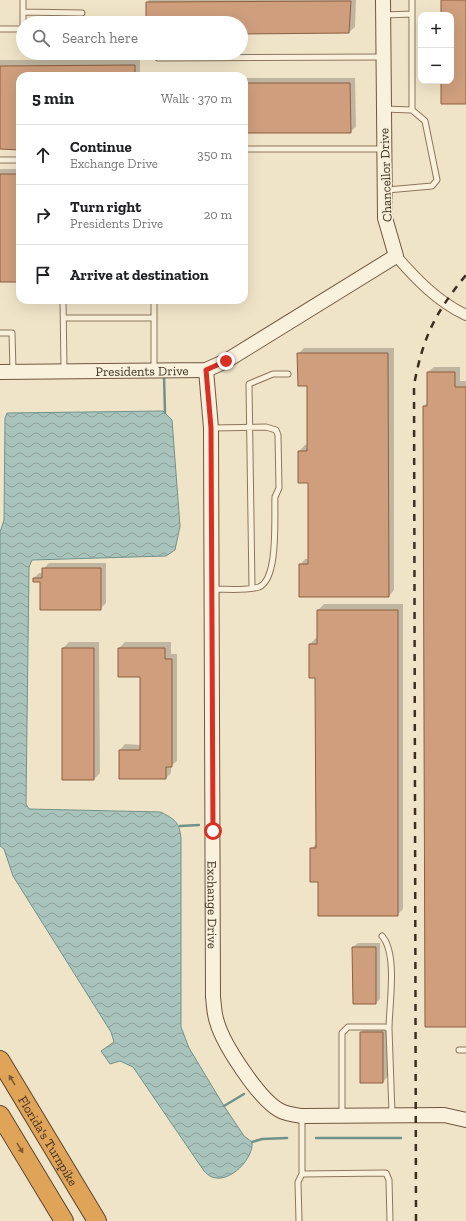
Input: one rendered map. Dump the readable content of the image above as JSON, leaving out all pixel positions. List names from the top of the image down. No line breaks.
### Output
{"streets":{"highway":["Florida's Turnpike"],"street":["Chancellor Drive","Presidents Drive","Exchange Drive"]},"crossings":[["Chancellor Drive","Presidents Drive"],["Presidents Drive","Exchange Drive"]],"page":{"map_buttons":["+","−"],"search":"Search here","heading":["5 min","Walk · 370 m"],"list":[["Continue","Exchange Drive","350 m"],["Turn right","Presidents Drive","20 m"],"Arrive at destination"]}}
